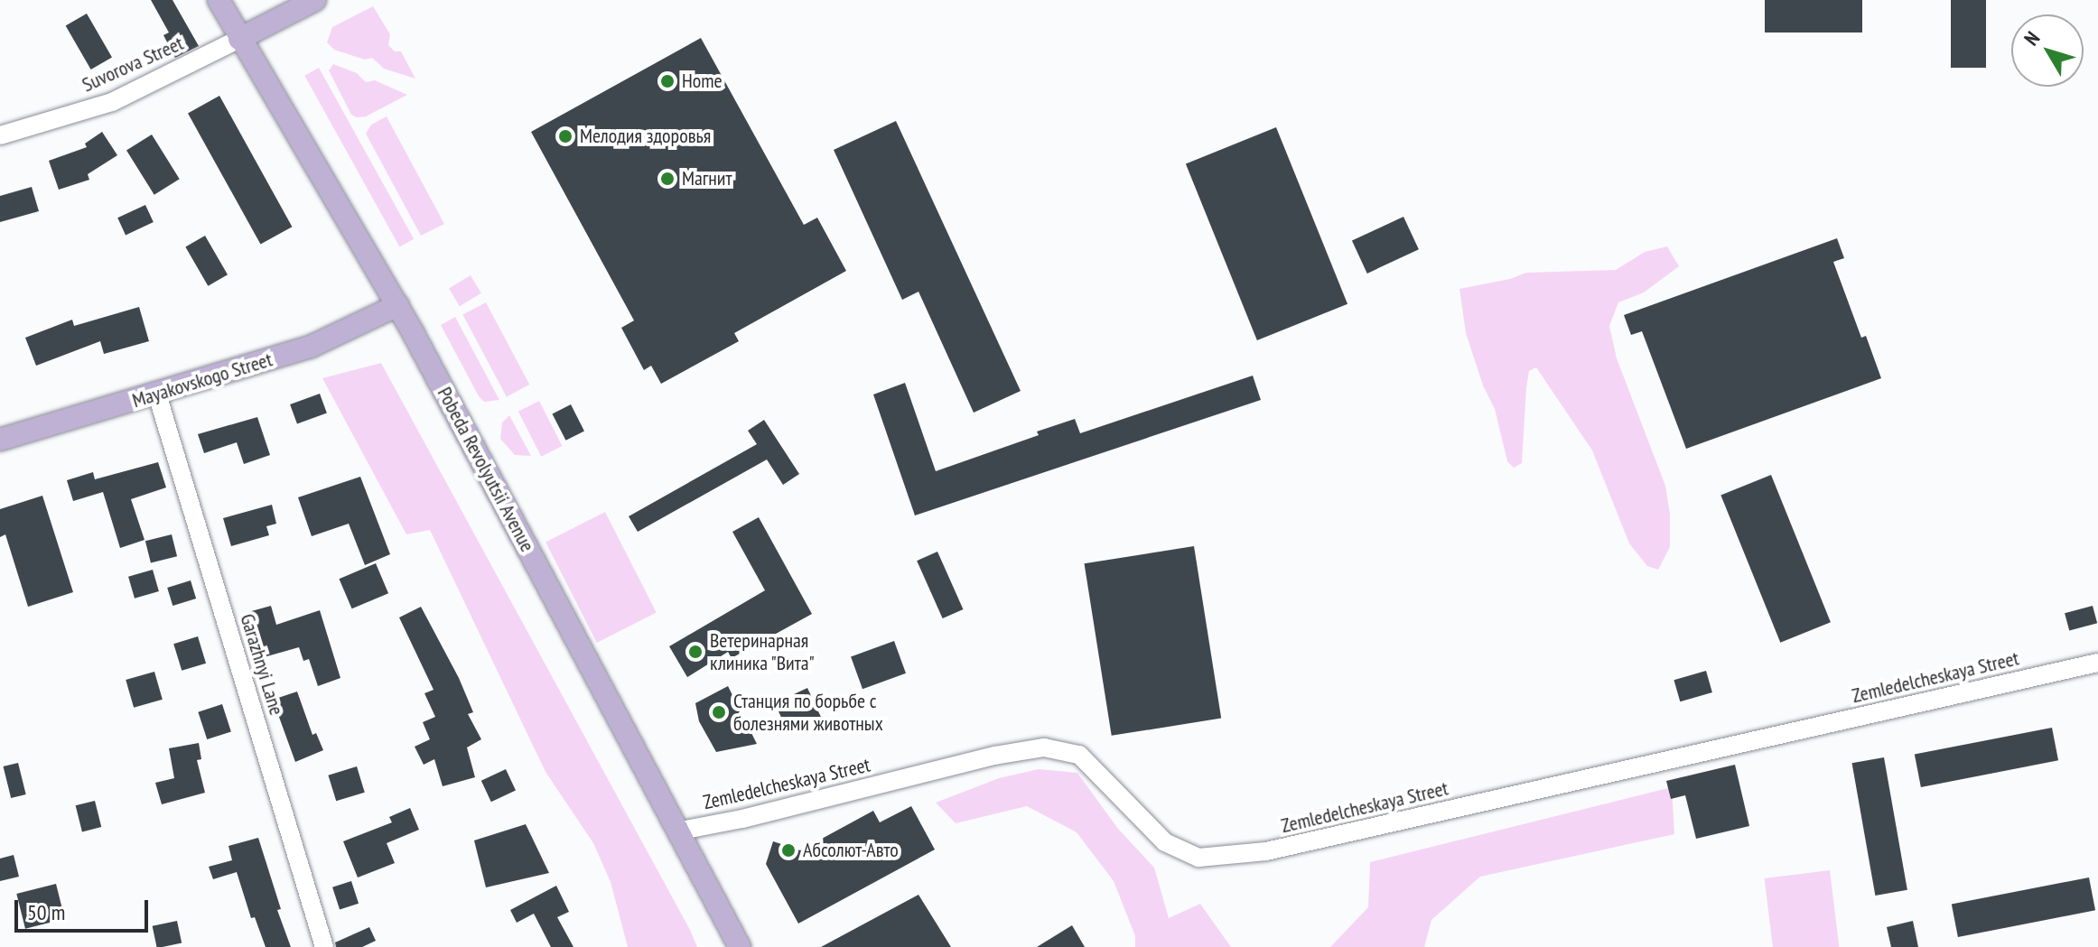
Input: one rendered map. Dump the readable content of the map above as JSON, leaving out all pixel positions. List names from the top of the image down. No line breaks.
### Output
{"streets":{"main road":["Mayakovskogo Street","Pobeda Revolyutsii Avenue"],"street":["Suvorova Street","Garazhnyi Lane","Zemledelcheskaya Street"]},"crossings":[["Suvorova Street","Pobeda Revolyutsii Avenue"],["Mayakovskogo Street","Pobeda Revolyutsii Avenue"],["Mayakovskogo Street","Garazhnyi Lane"],["Pobeda Revolyutsii Avenue","Zemledelcheskaya Street"]],"places":["Home","Мелодия здоровья","Магнит","Ветеринарная клиника \"Вита\"","Станция по борьбе с болезнями животных","Абсолют-Авто"],"scale_bar":"50 m","north":"top left"}
